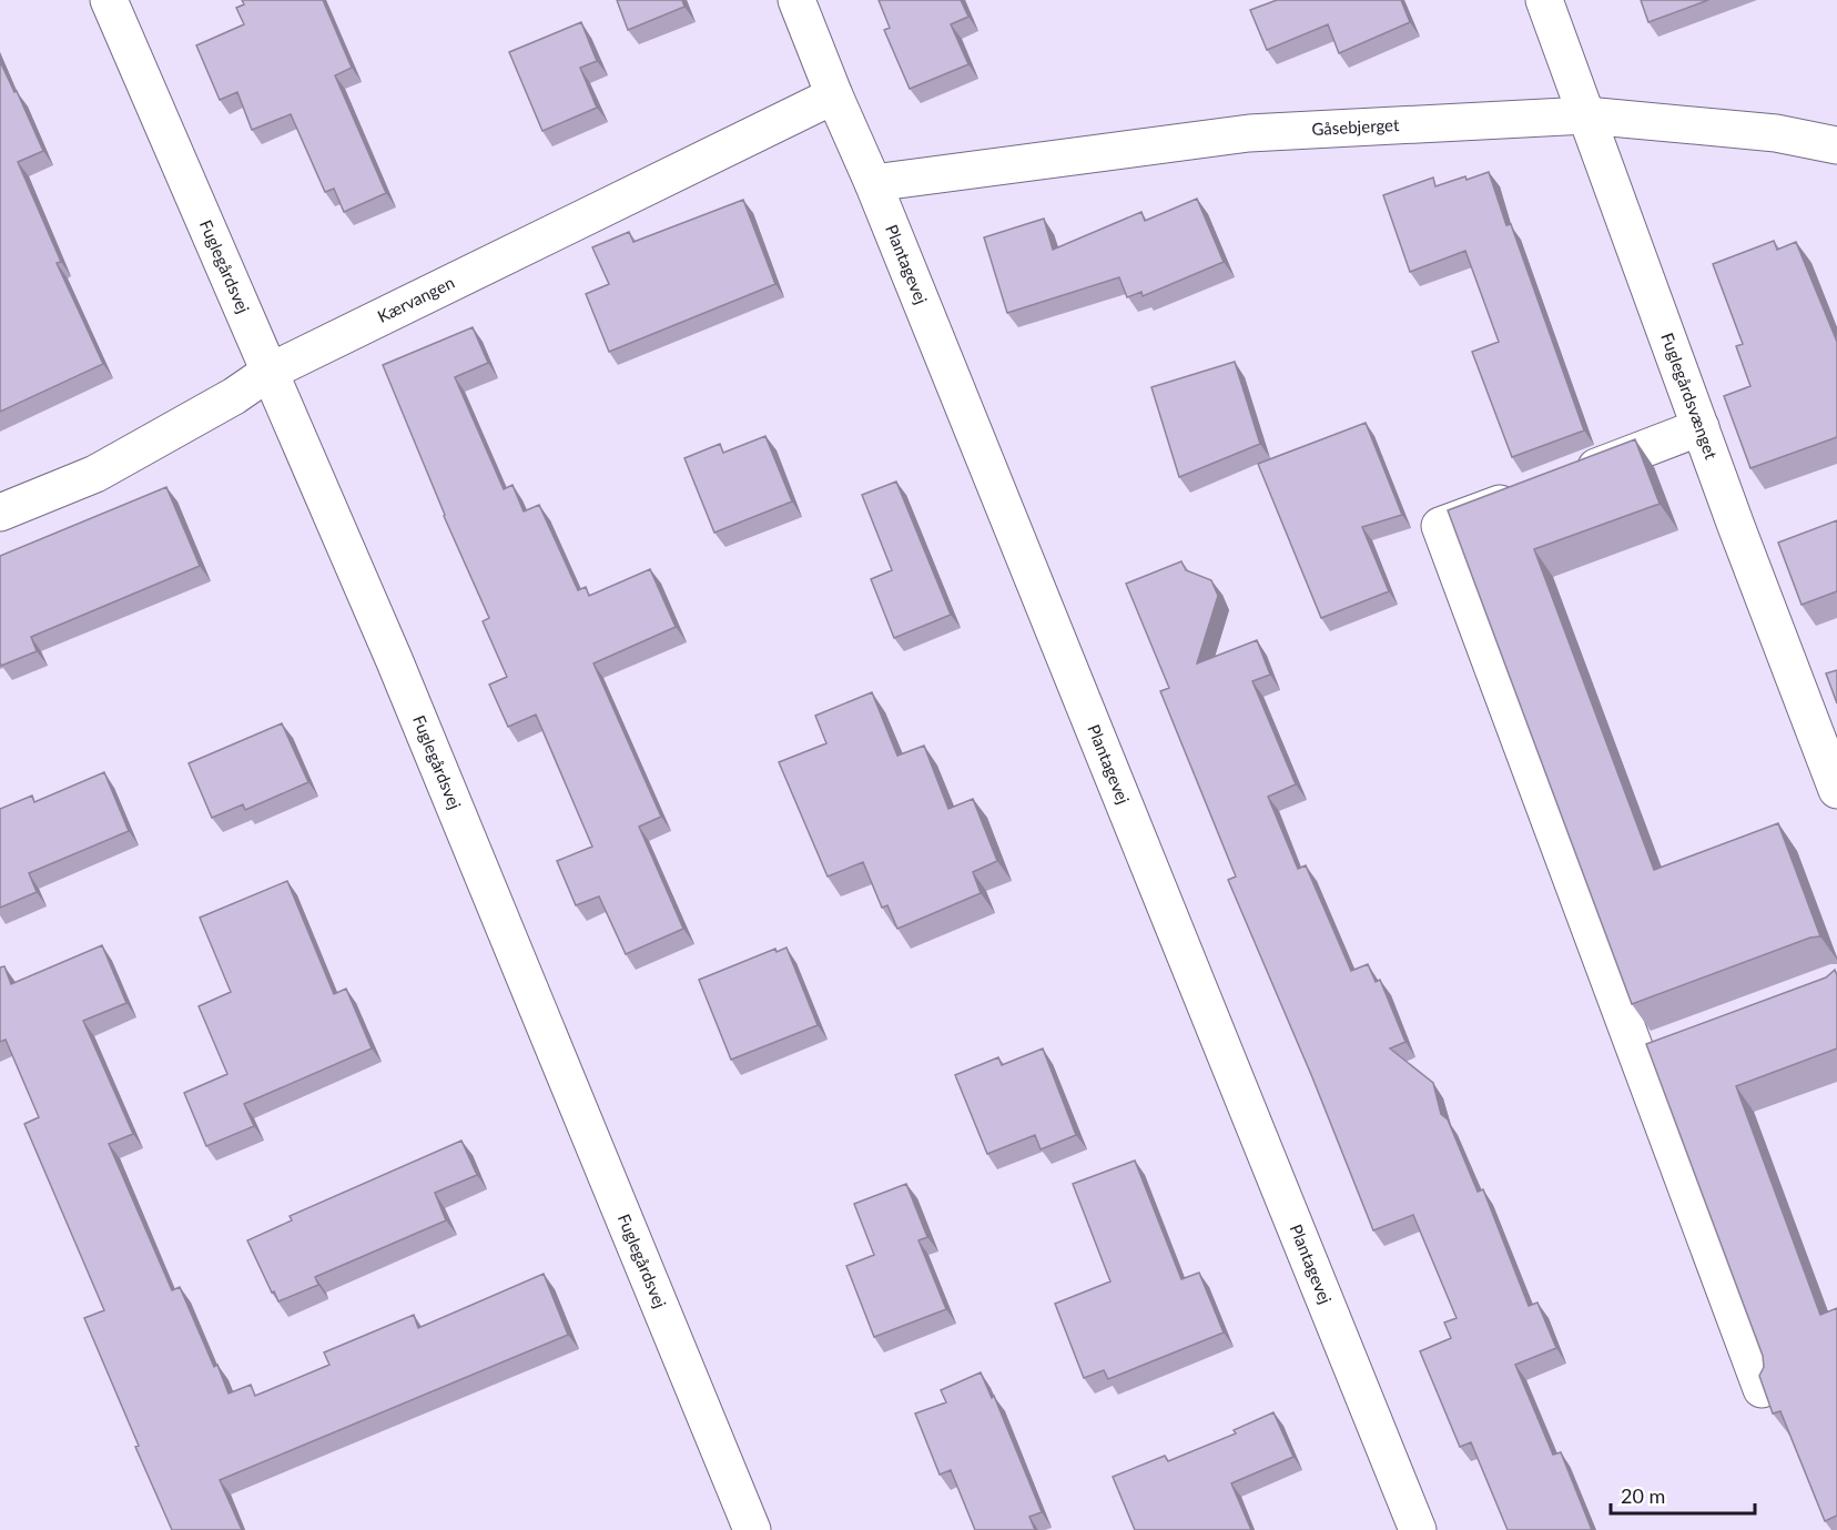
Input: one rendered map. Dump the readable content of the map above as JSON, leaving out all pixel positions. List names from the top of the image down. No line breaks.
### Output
{"streets":{"street":["Gåsebjerget","Plantagevej","Fuglegårdsvej","Kærvangen","Fuglegårdsvænget"]},"crossings":[["Gåsebjerget","Plantagevej"],["Gåsebjerget","Fuglegårdsvænget"],["Plantagevej","Kærvangen"],["Fuglegårdsvej","Kærvangen"]],"scale_bar":"20 m"}
